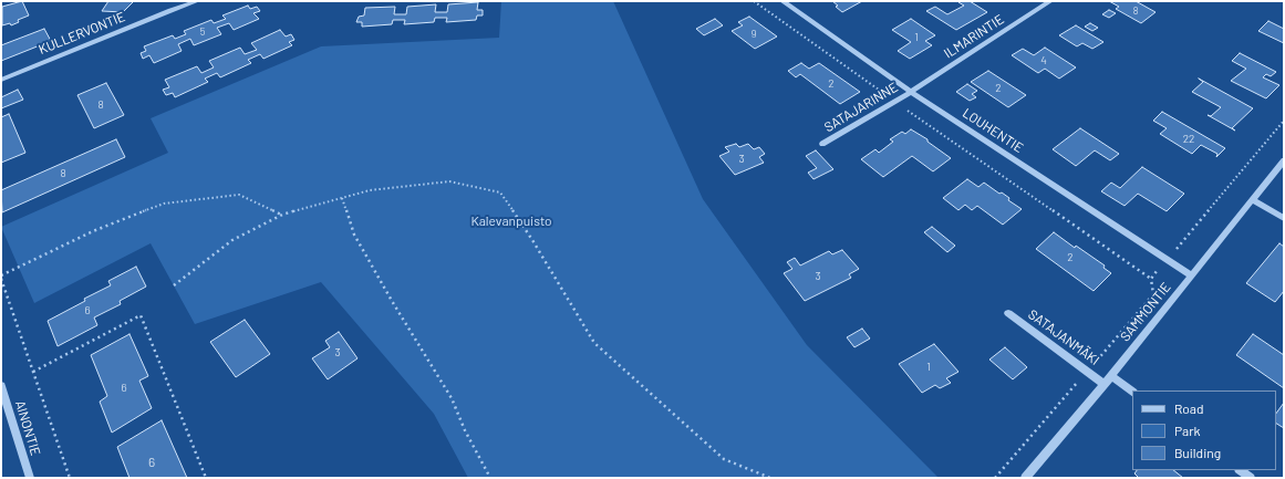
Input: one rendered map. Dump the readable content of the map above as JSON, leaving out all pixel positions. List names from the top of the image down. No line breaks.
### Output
{"streets":{"street":["KULLERVONTIE","ILMARINTIE","SATAJARINNE","LOUHENTIE","SAMMONTIE","SATAJANMÄKI","AINONTIE"]},"crossings":[["ILMARINTIE","SATAJARINNE"],["ILMARINTIE","LOUHENTIE"],["SATAJARINNE","LOUHENTIE"],["LOUHENTIE","SAMMONTIE"],["SAMMONTIE","SATAJANMÄKI"]],"parks":["Kalevanpuisto"],"house_numbers":["8","5","9","1","4","2","2","8","22","3","8","2","3","6","3","1","6","6"],"legend":["Road","Park","Building"]}
